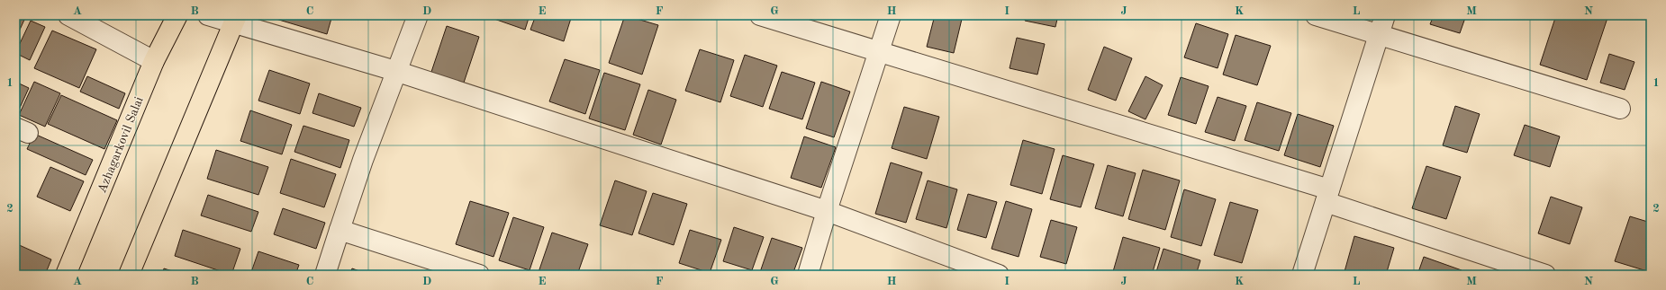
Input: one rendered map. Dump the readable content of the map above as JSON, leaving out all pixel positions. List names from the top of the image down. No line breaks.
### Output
{"streets":{"main road":["Azhagarkovil Salai"]},"grid":{"columns":["A","B","C","D","E","F","G","H","I","J","K","L","M","N"],"rows":["1","2"]}}
